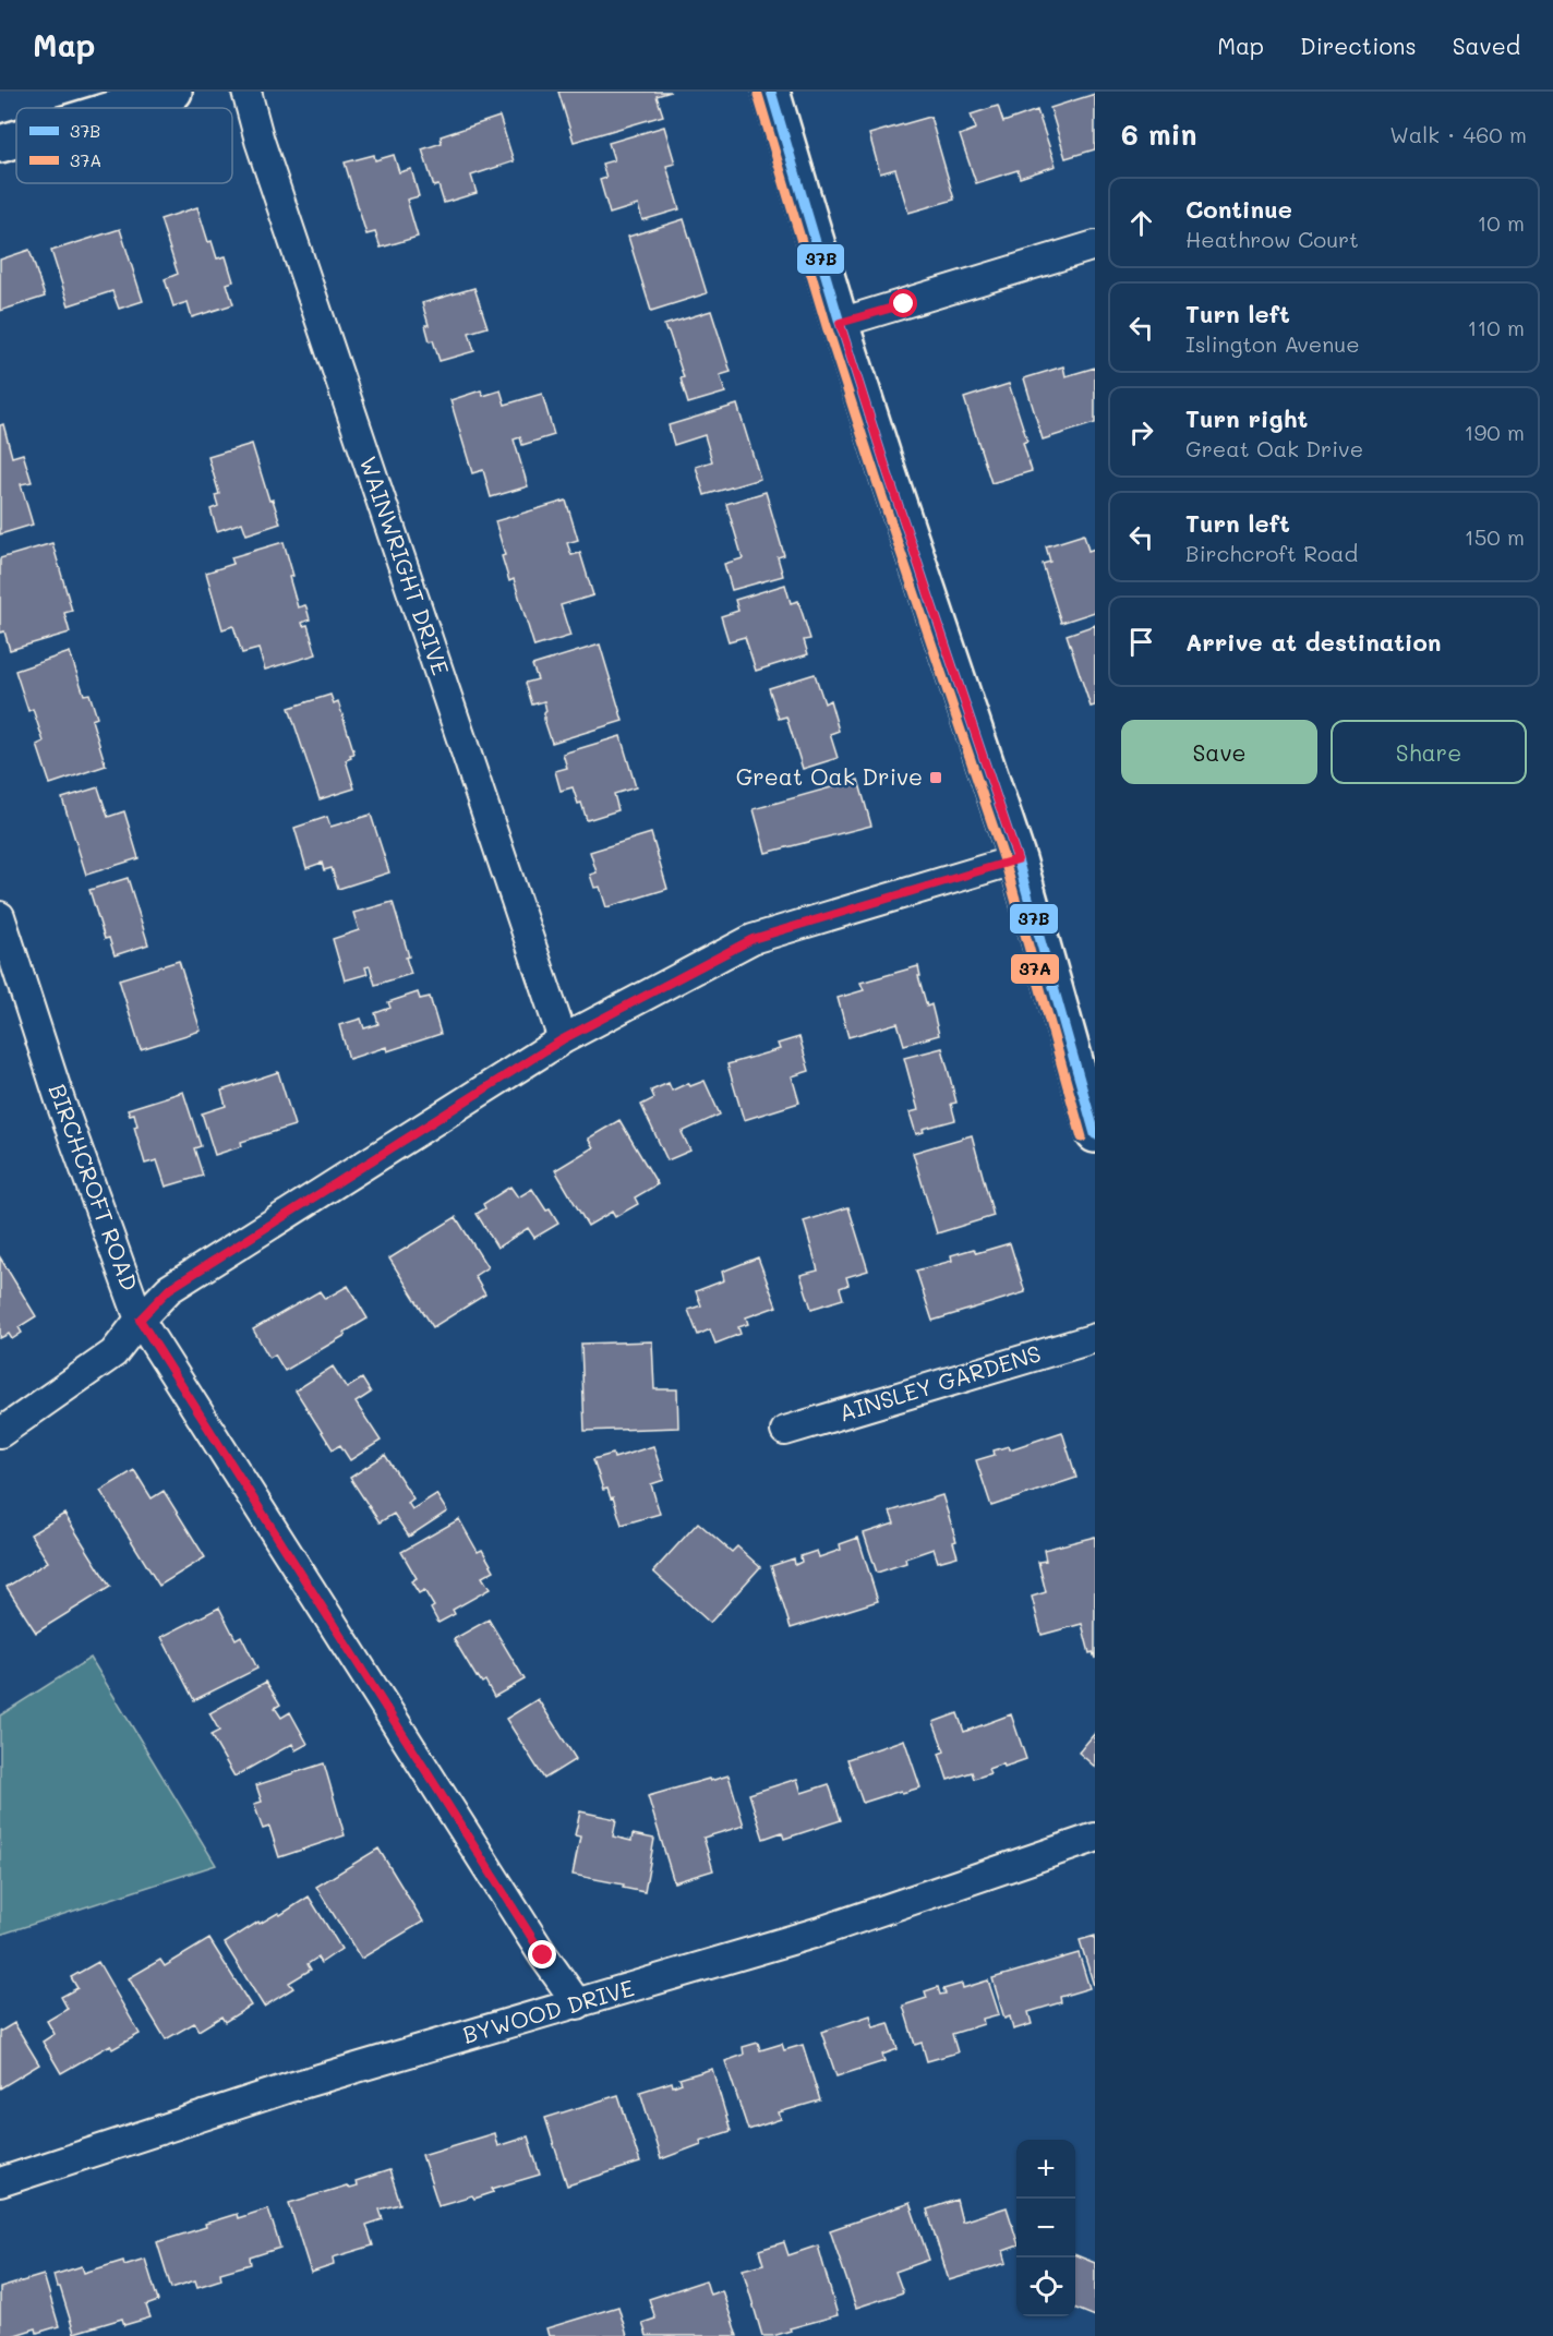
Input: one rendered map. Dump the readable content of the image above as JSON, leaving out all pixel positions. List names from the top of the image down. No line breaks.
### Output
{"streets":{"street":["WAINWRIGHT DRIVE","BIRCHCROFT ROAD","AINSLEY GARDENS","BYWOOD DRIVE"]},"crossings":[["BIRCHCROFT ROAD","BYWOOD DRIVE"]],"places":{"transit":["Great Oak Drive"]},"lines":["transit line 37B","transit line 37A"],"legend":["37B","37A"],"page":{"header":"Map","nav":["Map","Directions","Saved"],"heading":["6 min","Walk · 460 m"],"list":[["Continue","Heathrow Court","10 m"],["Turn left","Islington Avenue","110 m"],["Turn right","Great Oak Drive","190 m"],["Turn left","Birchcroft Road","150 m"],"Arrive at destination"],"buttons":["Save","Share"],"map_buttons":["+","−"]}}
